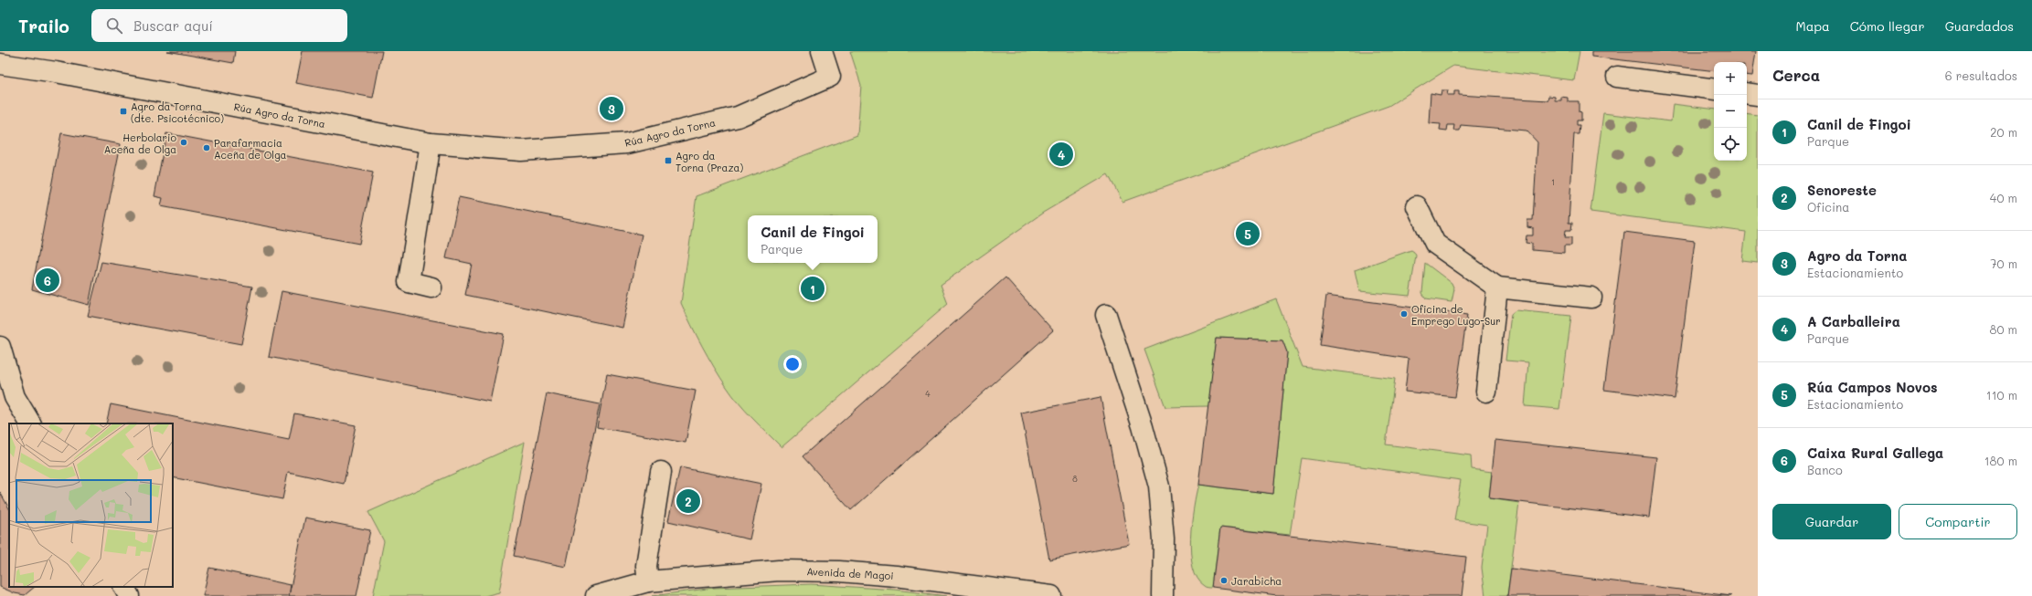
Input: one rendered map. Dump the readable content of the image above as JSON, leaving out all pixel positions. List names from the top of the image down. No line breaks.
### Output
{"streets":{"street":["Rúa Agro da Torna","Avenida de Magoi"]},"places":{"transit":["Agro da Torna (dte. Psicotécnico)","Agro da Torna (Praza)"],"other":["Herbolario Aceña de Olga","Parafarmacia Aceña de Olga","Oficina de Emprego Lugo-Sur","Jarabicha"]},"house_numbers":["1","4","8"],"page":{"header":"Trailo","search":"Buscar aquí","nav":["Mapa","Cómo llegar","Guardados"],"heading":["Cerca","6 resultados"],"map_buttons":["+","−"],"pins":["3","4","5","6","1","2"],"list":[{"mark":"1","name":"Canil de Fingoi","note":"Parque","value":"20 m"},{"mark":"2","name":"Senoreste","note":"Oficina","value":"40 m"},{"mark":"3","name":"Agro da Torna","note":"Estacionamiento","value":"70 m"},{"mark":"4","name":"A Carballeira","note":"Parque","value":"80 m"},{"mark":"5","name":"Rúa Campos Novos","note":"Estacionamiento","value":"110 m"},{"mark":"6","name":"Caixa Rural Gallega","note":"Banco","value":"180 m"}],"popup":["Canil de Fingoi","Parque"],"buttons":["Guardar","Compartir"]}}
